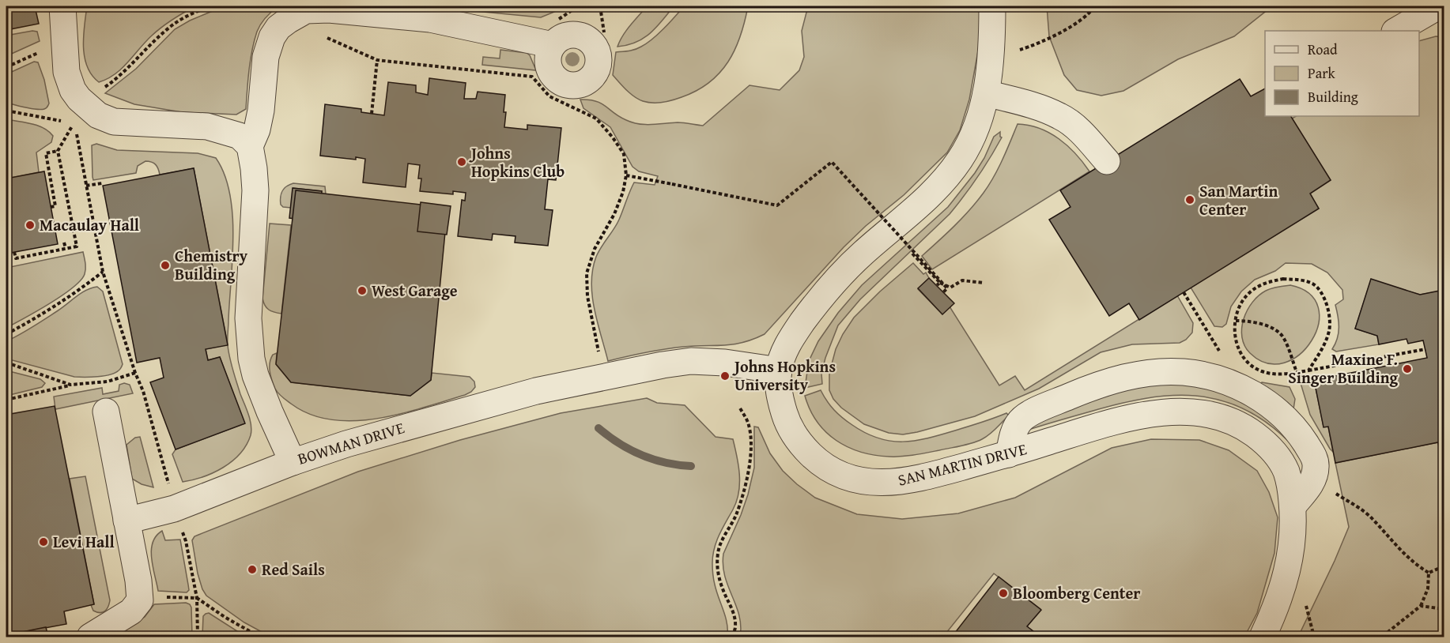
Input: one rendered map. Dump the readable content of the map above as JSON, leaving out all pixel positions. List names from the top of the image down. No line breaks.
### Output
{"streets":{"street":["BOWMAN DRIVE","SAN MARTIN DRIVE"]},"crossings":[["BOWMAN DRIVE","SAN MARTIN DRIVE"]],"places":["Johns Hopkins Club","San Martin Center","Macaulay Hall","Chemistry Building","West Garage","Maxine F. Singer Building","Johns Hopkins University","Levi Hall","Red Sails","Bloomberg Center"],"legend":["Road","Park","Building"]}
